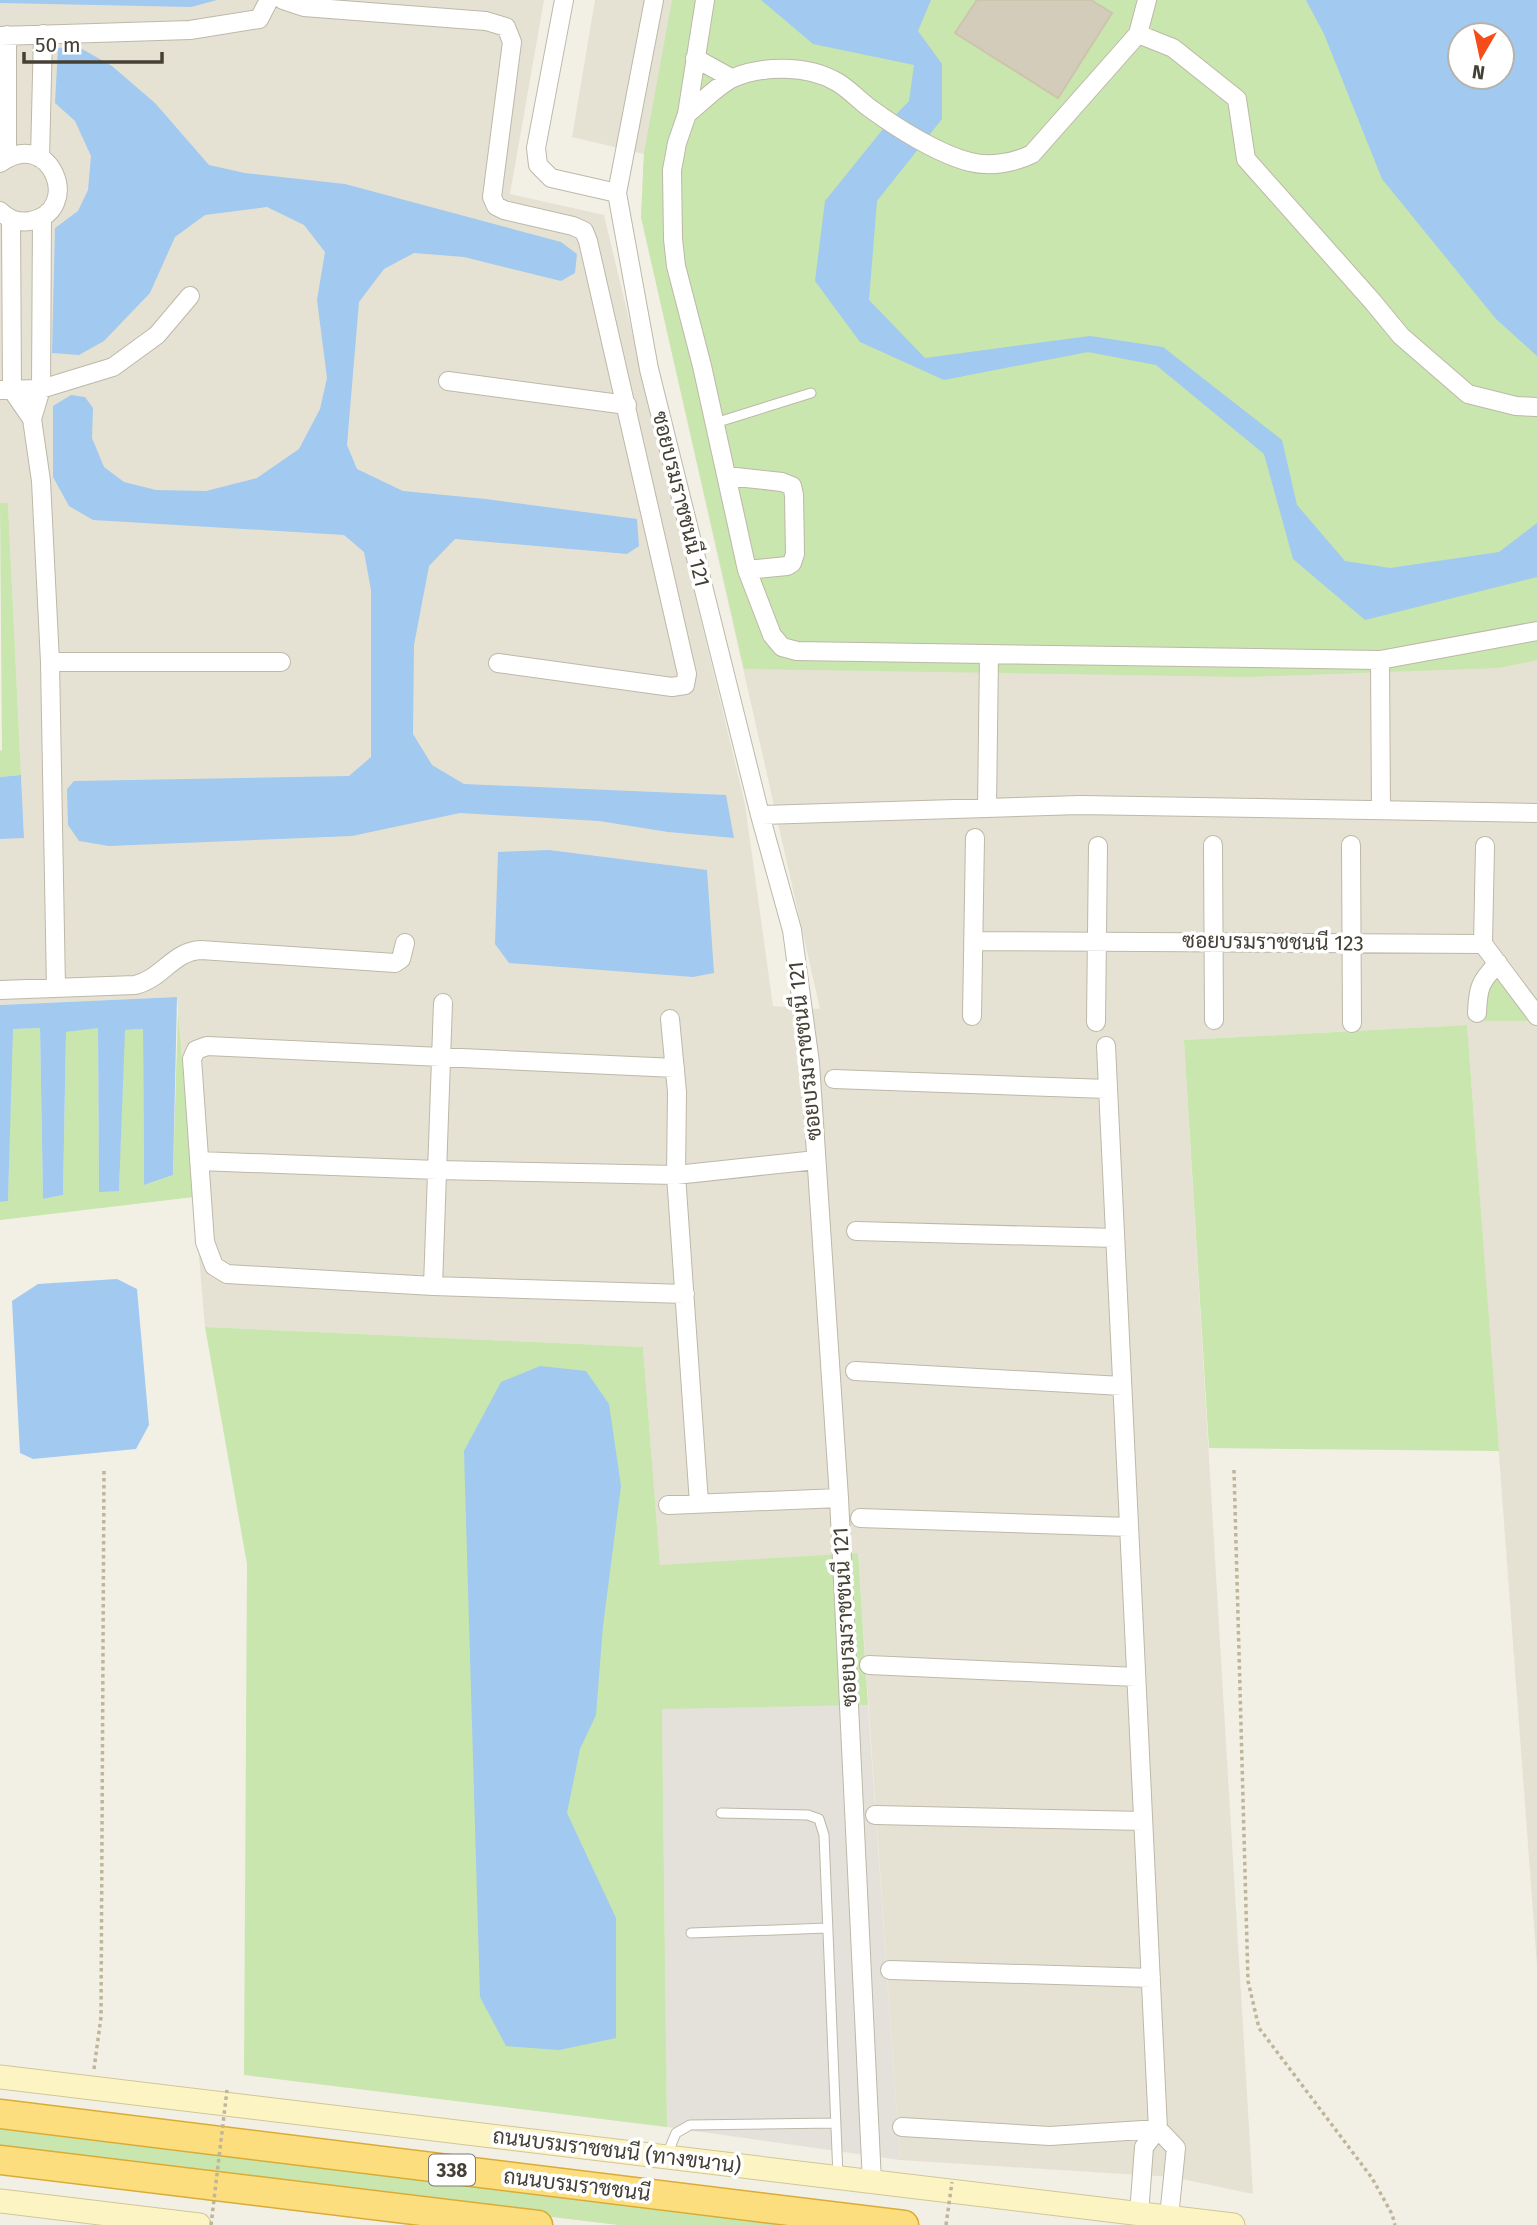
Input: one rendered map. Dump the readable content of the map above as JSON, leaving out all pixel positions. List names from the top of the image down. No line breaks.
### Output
{"streets":{"highway":["338","ถนนบรมราชชนนี"],"main road":["ถนนบรมราชชนนี (ทางขนาน)"],"street":["ซอยบรมราชชนนี 121","ซอยบรมราชชนนี 123"]},"crossings":[["ซอยบรมราชชนนี 121","ถนนบรมราชชนนี (ทางขนาน)"]],"scale_bar":"50 m","north":"bottom"}
